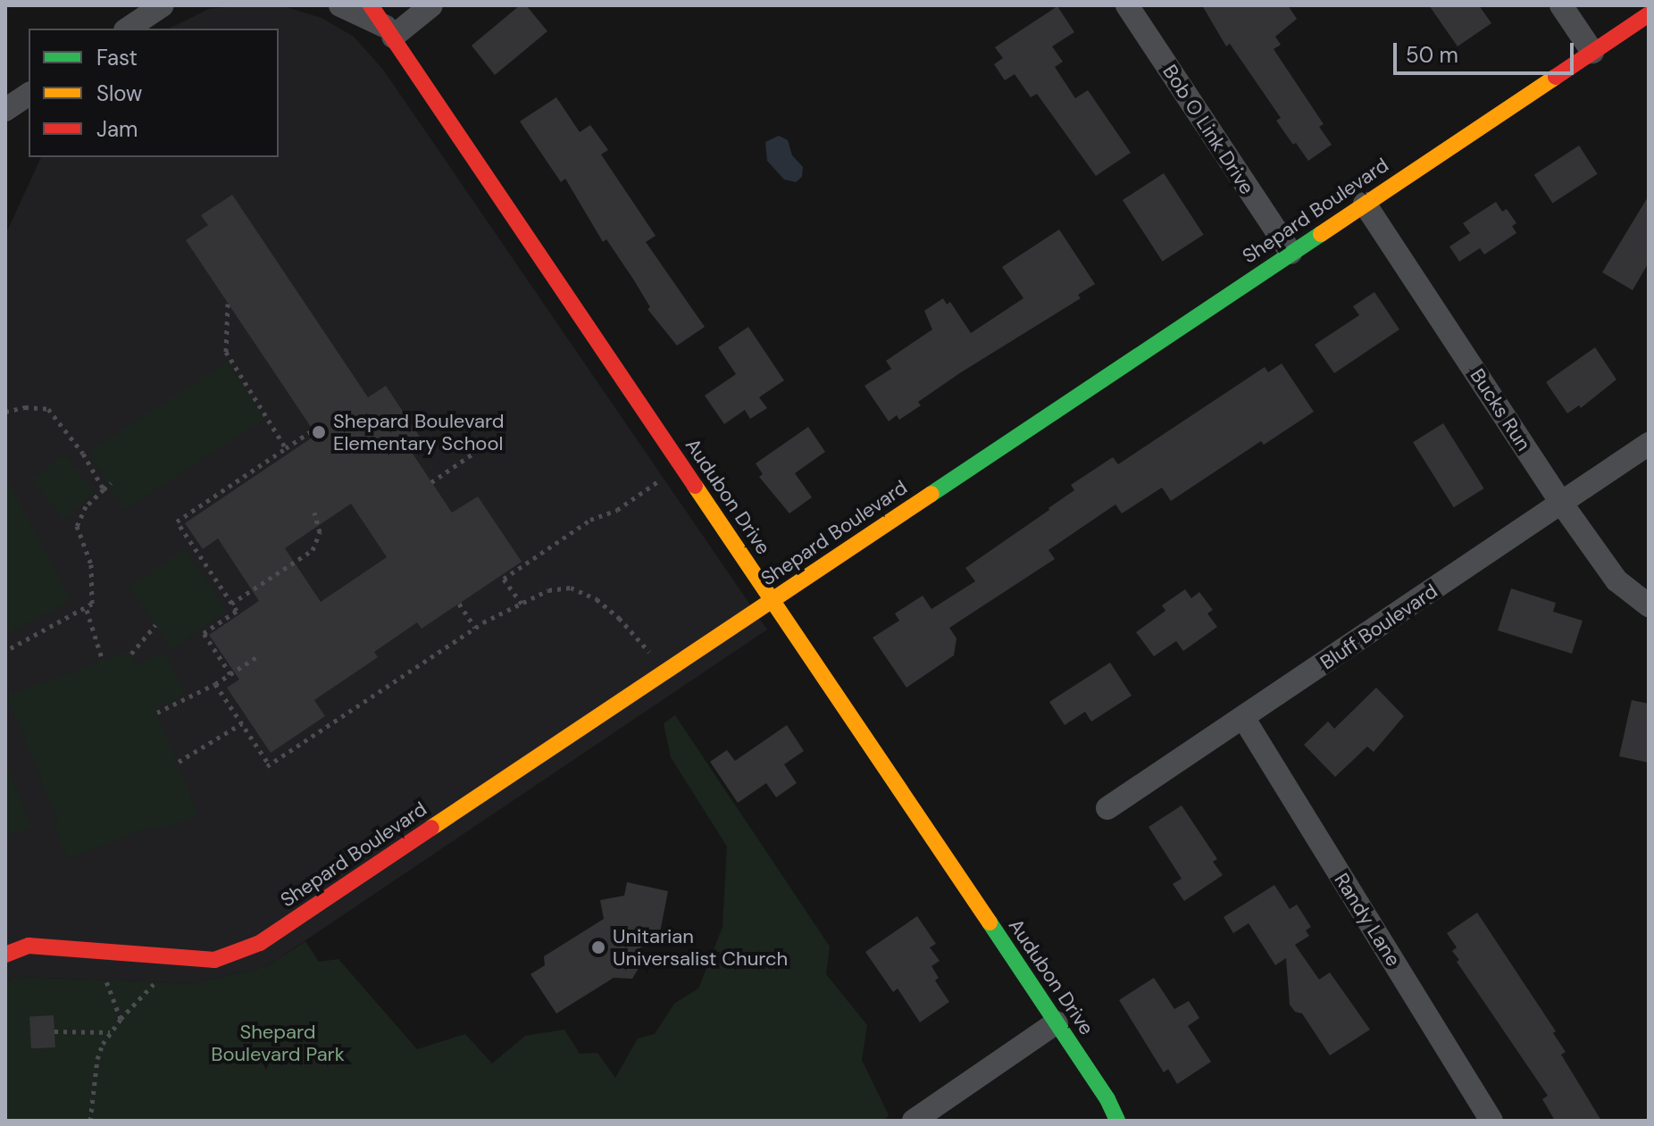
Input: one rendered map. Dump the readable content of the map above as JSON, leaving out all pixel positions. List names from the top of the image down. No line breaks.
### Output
{"streets":{"street":["Bob O Link Drive","Shepard Boulevard","Bucks Run","Audubon Drive","Bluff Boulevard","Randy Lane"]},"crossings":[["Bob O Link Drive","Shepard Boulevard"],["Shepard Boulevard","Bucks Run"],["Shepard Boulevard","Audubon Drive"],["Bucks Run","Bluff Boulevard"],["Bluff Boulevard","Randy Lane"]],"parks":["Shepard Boulevard Park"],"places":["Shepard Boulevard Elementary School","Unitarian Universalist Church"],"legend":["Fast","Slow","Jam"],"scale_bar":"50 m"}
